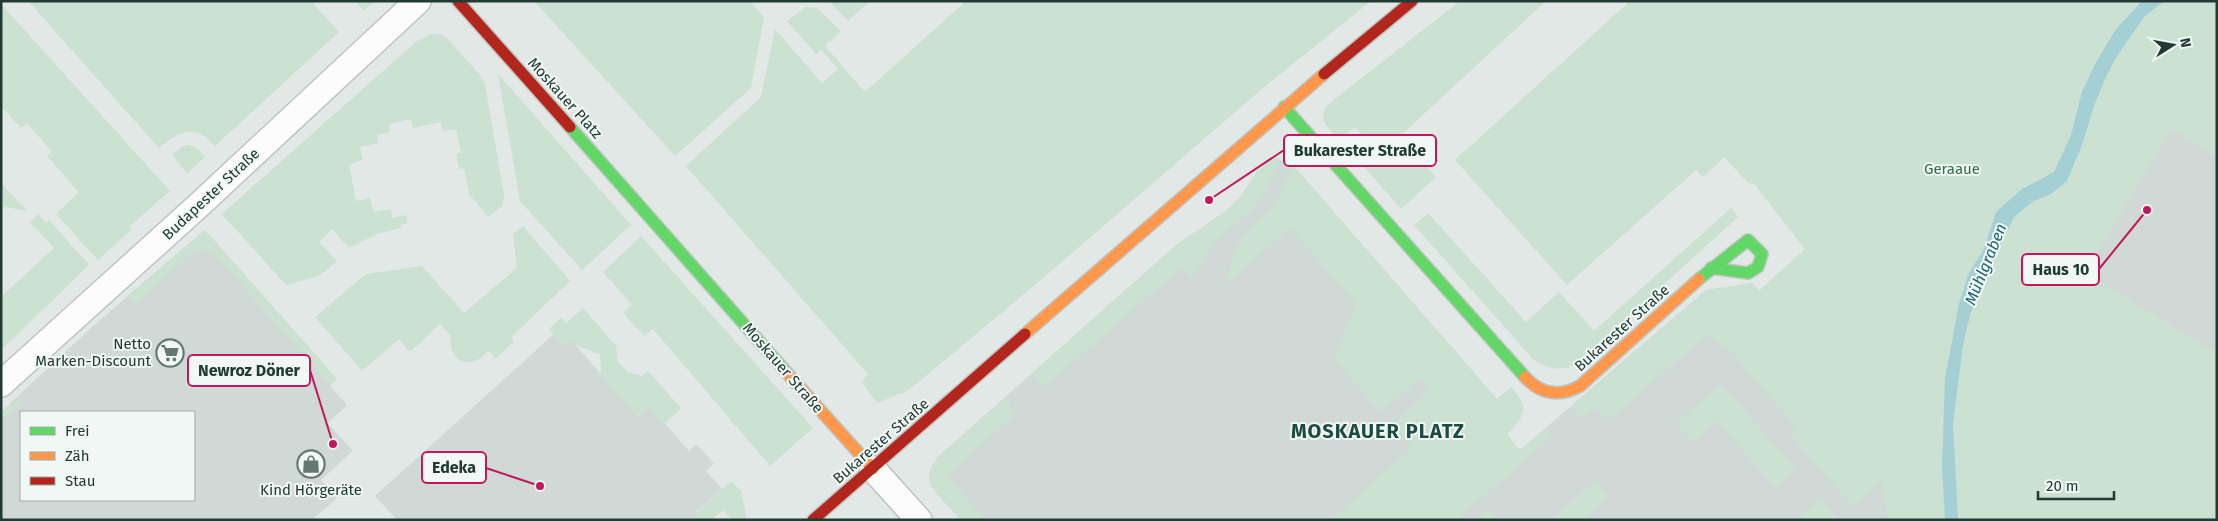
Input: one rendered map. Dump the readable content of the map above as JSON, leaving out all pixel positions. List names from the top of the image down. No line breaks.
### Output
{"streets":{"street":["Moskauer Platz","Budapester Straße","Bukarester Straße","Moskauer Straße"]},"crossings":[["Moskauer Platz","Moskauer Straße"],["Bukarester Straße","Moskauer Straße"]],"districts":["MOSKAUER PLATZ"],"water":["Mühlgraben"],"parks":["Geraaue"],"places":{"other":["Bukarester Straße","Haus 10","Newroz Döner","Edeka"],"supermarket":["Netto Marken-Discount"],"shop":["Kind Hörgeräte"]},"legend":["Frei","Zäh","Stau"],"scale_bar":"20 m","north":"right"}
